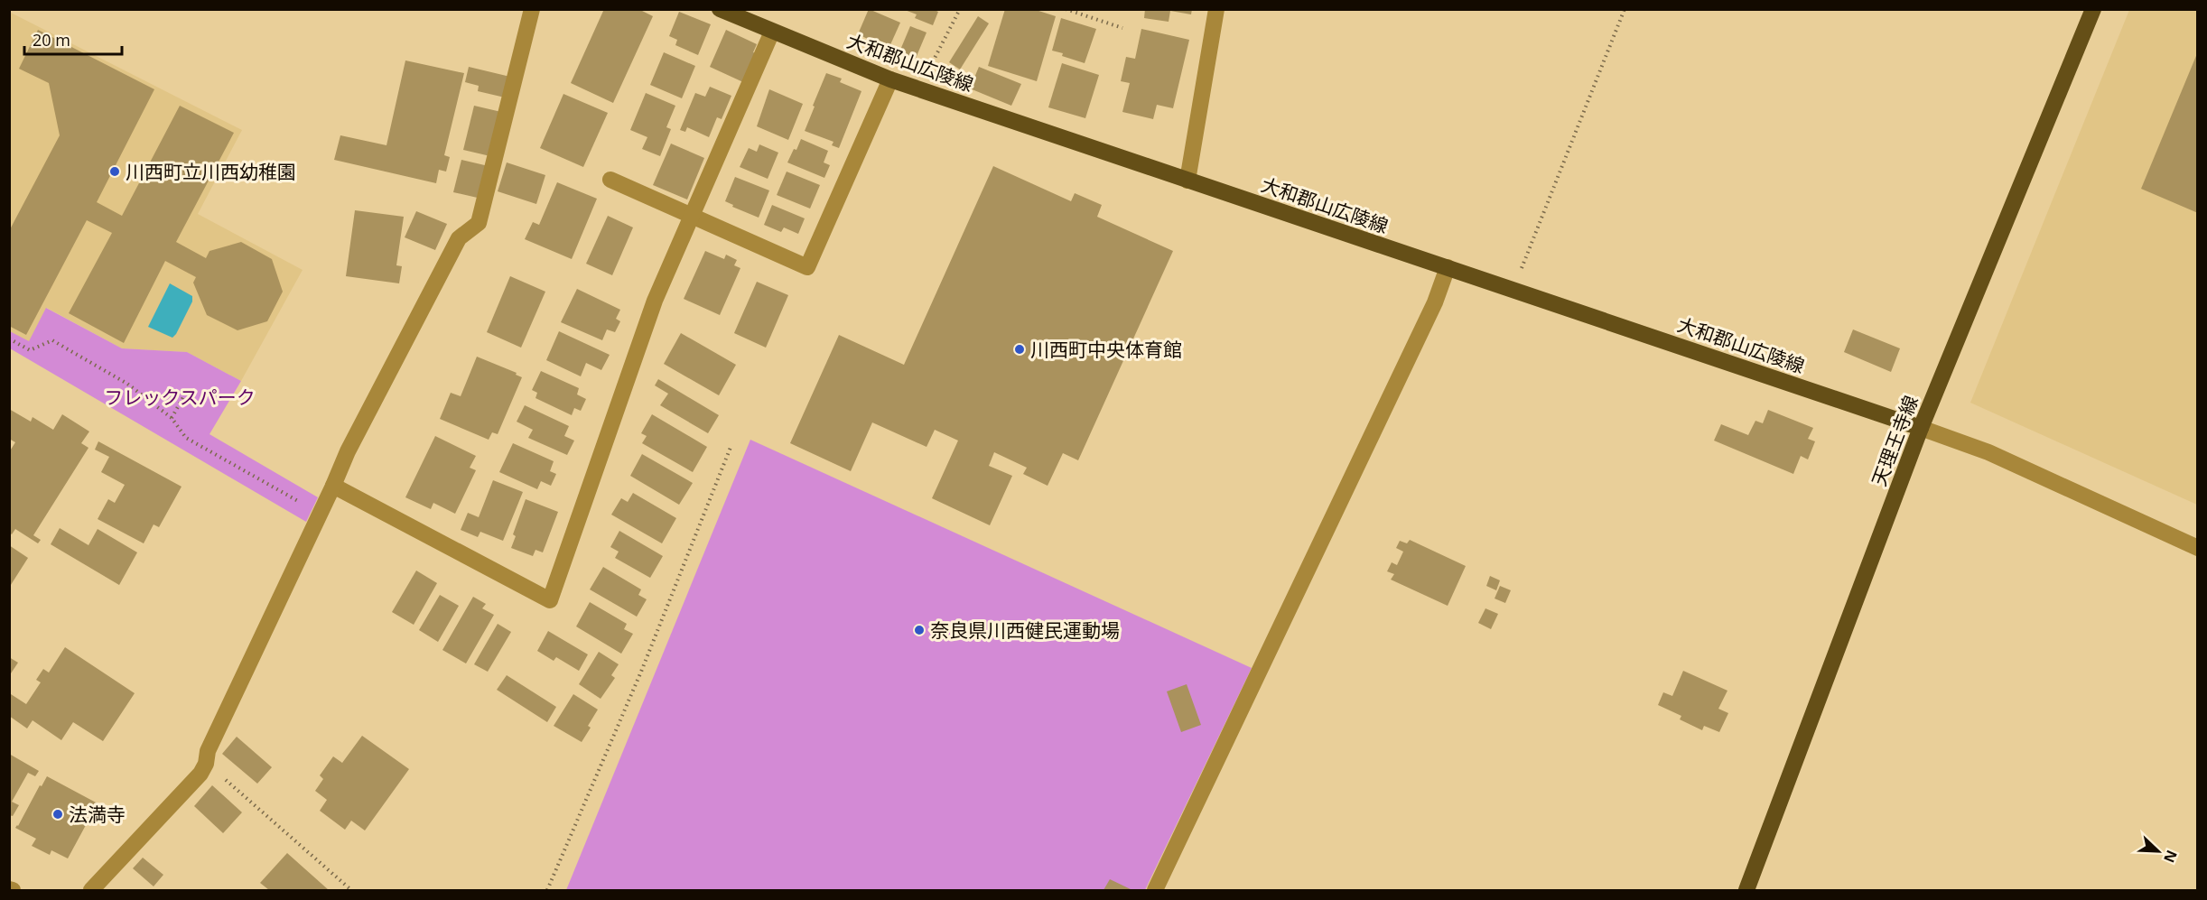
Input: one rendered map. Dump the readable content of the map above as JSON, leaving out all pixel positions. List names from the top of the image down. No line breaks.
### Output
{"streets":{"main road":["大和郡山広陵線","天理王寺線"]},"crossings":[["大和郡山広陵線","天理王寺線"]],"parks":["フレックスパーク"],"places":["川西町立川西幼稚園","川西町中央体育館","奈良県川西健民運動場","法満寺"],"scale_bar":"20 m","north":"bottom right"}
